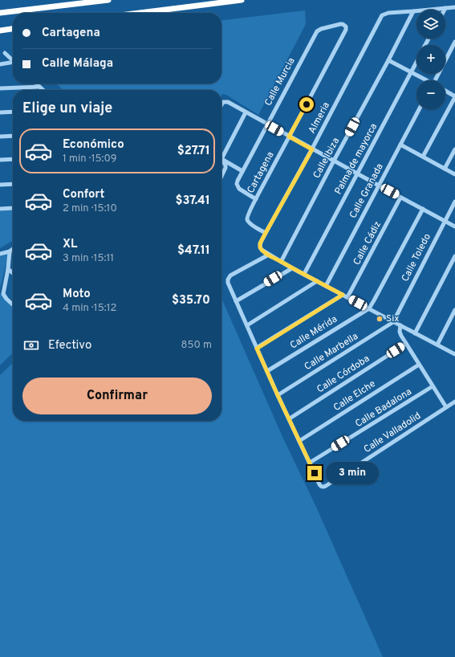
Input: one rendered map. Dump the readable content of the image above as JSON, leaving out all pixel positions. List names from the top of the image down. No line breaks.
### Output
{"streets":{"street":["Calle Murcia","Almeria","Calle Ibiza","Palma de mayorca","Cartagena","Calle Granada","Calle Cádiz","Calle Toledo","Calle Mérida","Calle Marbella","Calle Córdoba","Calle Elche","Calle Badalona","Calle Valladolid"]},"crossings":[["Calle Murcia","Cartagena"],["Almeria","Calle Ibiza"],["Almeria","Cartagena"],["Calle Toledo","Calle Marbella"],["Calle Badalona","Calle Valladolid"]],"places":["Six"],"page":{"map_buttons":["+","−"],"banner":["Cartagena","Calle Málaga"],"heading":"Elige un viaje","list":[{"name":"Económico","note":"1 min · 15:09","value":"$27.71"},{"name":"Confort","note":"2 min · 15:10","value":"$37.41"},{"name":"XL","note":"3 min · 15:11","value":"$47.11"},{"name":"Moto","note":"4 min · 15:12","value":"$35.70"}],"pay":["Efectivo","850 m"],"buttons":"Confirmar","bubble":"3 min"}}
